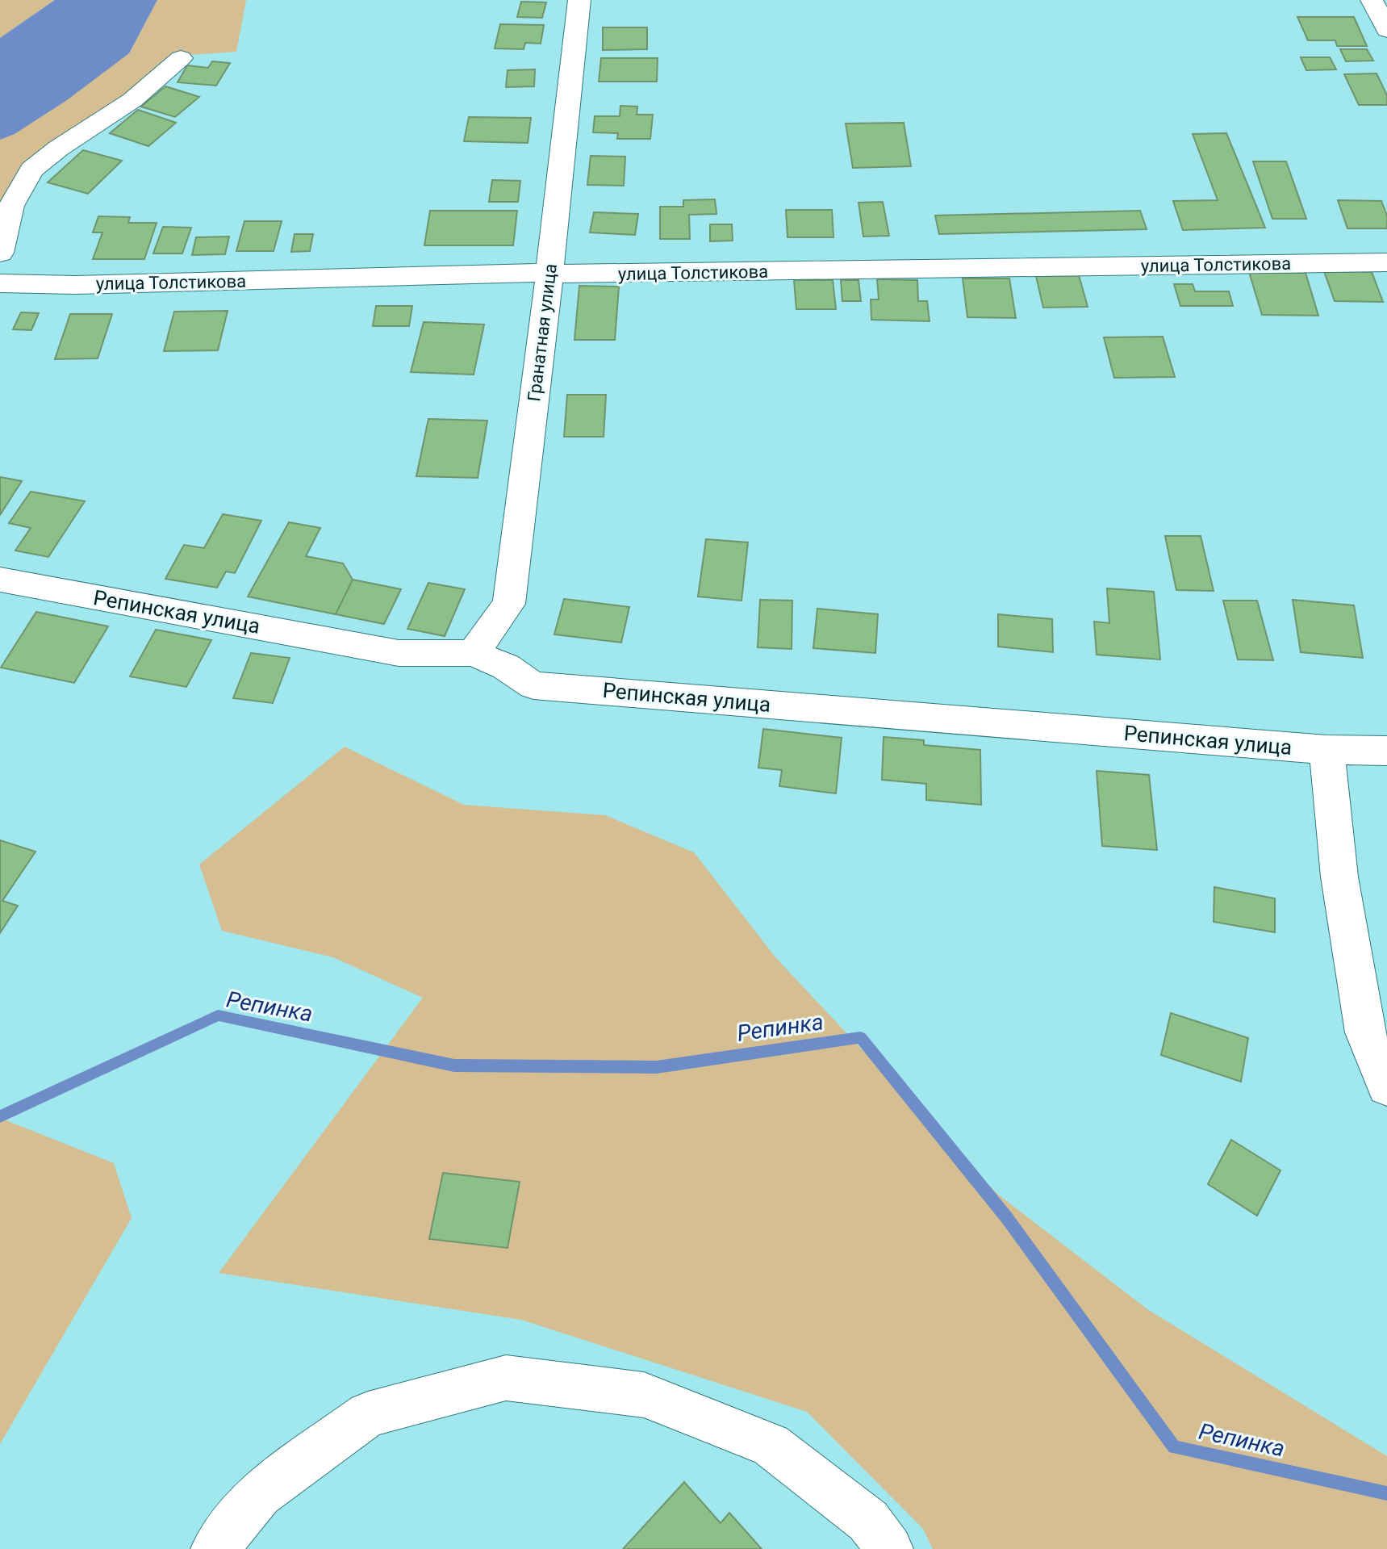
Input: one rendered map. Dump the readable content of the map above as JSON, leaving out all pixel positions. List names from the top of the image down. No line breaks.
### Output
{"streets":{"street":["улица Толстикова","Гранатная улица","Репинская улица"]},"crossings":[["улица Толстикова","Гранатная улица"],["Гранатная улица","Репинская улица"]],"water":["Репинка"]}
